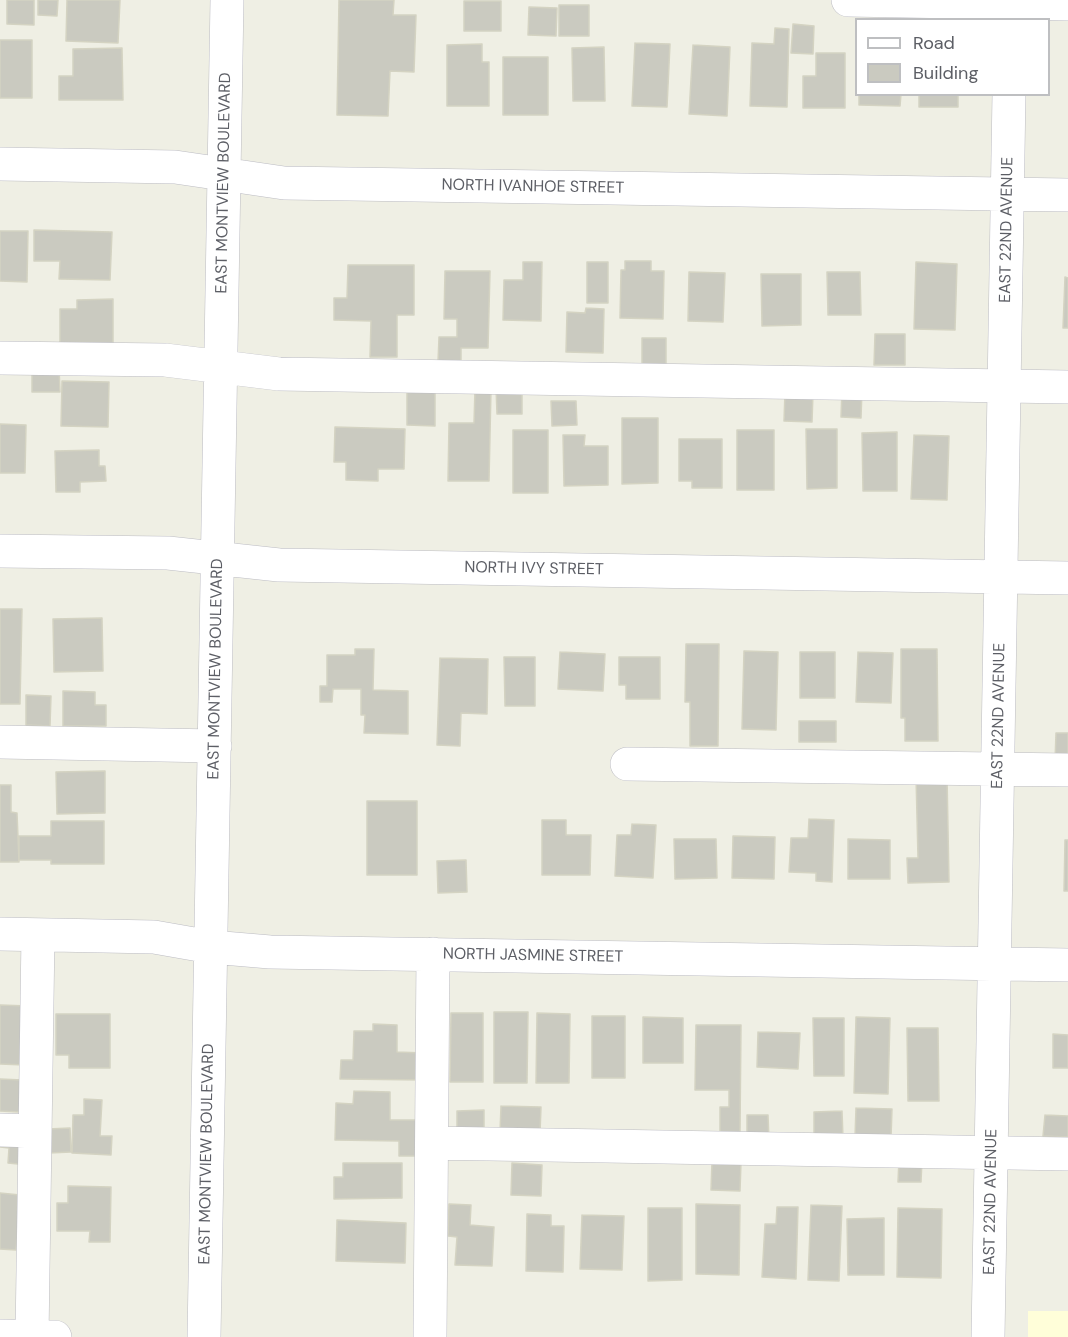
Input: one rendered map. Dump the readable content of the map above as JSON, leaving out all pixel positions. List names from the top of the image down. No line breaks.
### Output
{"streets":{"street":["EAST MONTVIEW BOULEVARD","NORTH IVANHOE STREET","EAST 22ND AVENUE","NORTH IVY STREET","NORTH JASMINE STREET"]},"crossings":[["EAST MONTVIEW BOULEVARD","NORTH IVANHOE STREET"],["EAST MONTVIEW BOULEVARD","NORTH IVY STREET"],["EAST MONTVIEW BOULEVARD","NORTH JASMINE STREET"],["NORTH IVANHOE STREET","EAST 22ND AVENUE"],["EAST 22ND AVENUE","NORTH IVY STREET"],["EAST 22ND AVENUE","NORTH JASMINE STREET"]],"legend":["Road","Building"]}
